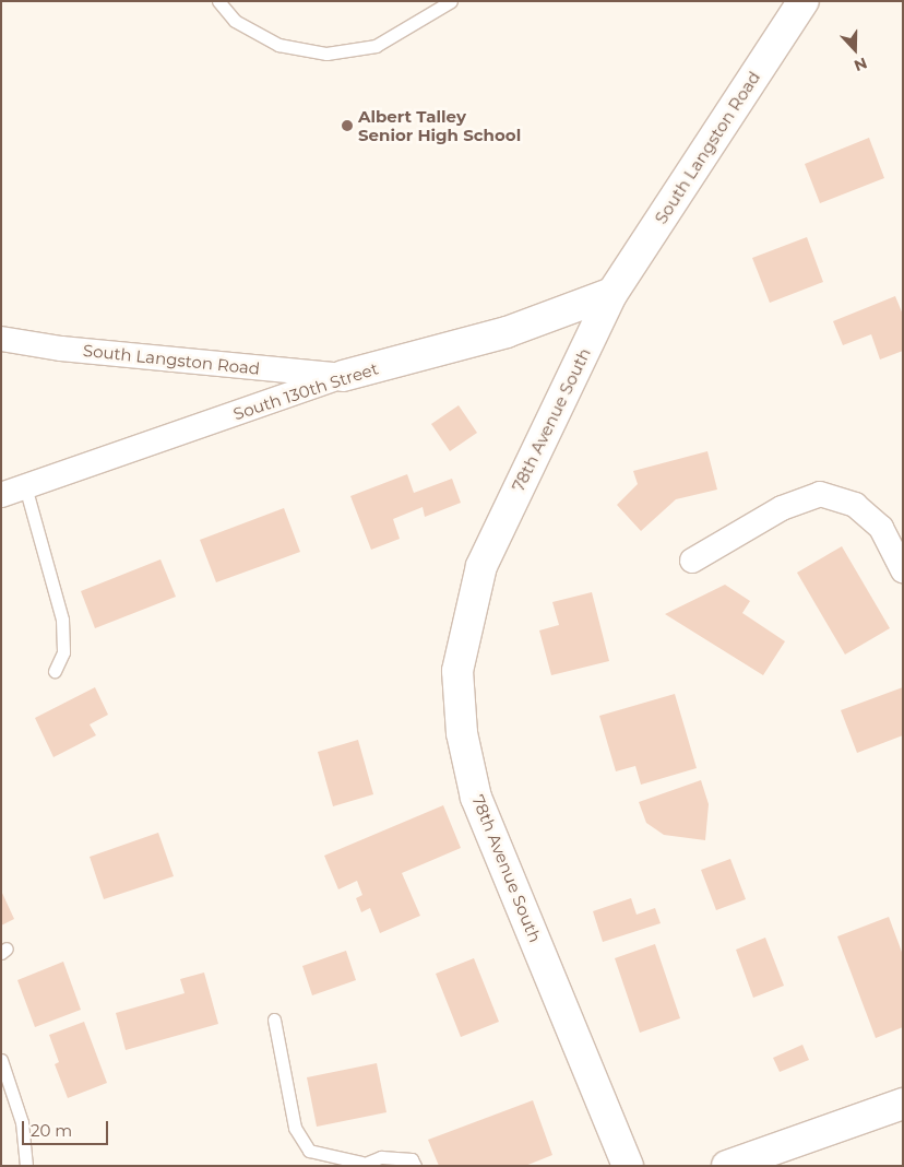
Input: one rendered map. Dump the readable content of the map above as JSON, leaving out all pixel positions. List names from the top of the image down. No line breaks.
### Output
{"streets":{"street":["South Langston Road","South 130th Street","78th Avenue South"]},"crossings":[["South Langston Road","South 130th Street"],["South Langston Road","78th Avenue South"],["South 130th Street","78th Avenue South"]],"places":["Albert Talley Senior High School"],"scale_bar":"20 m","north":"bottom"}
